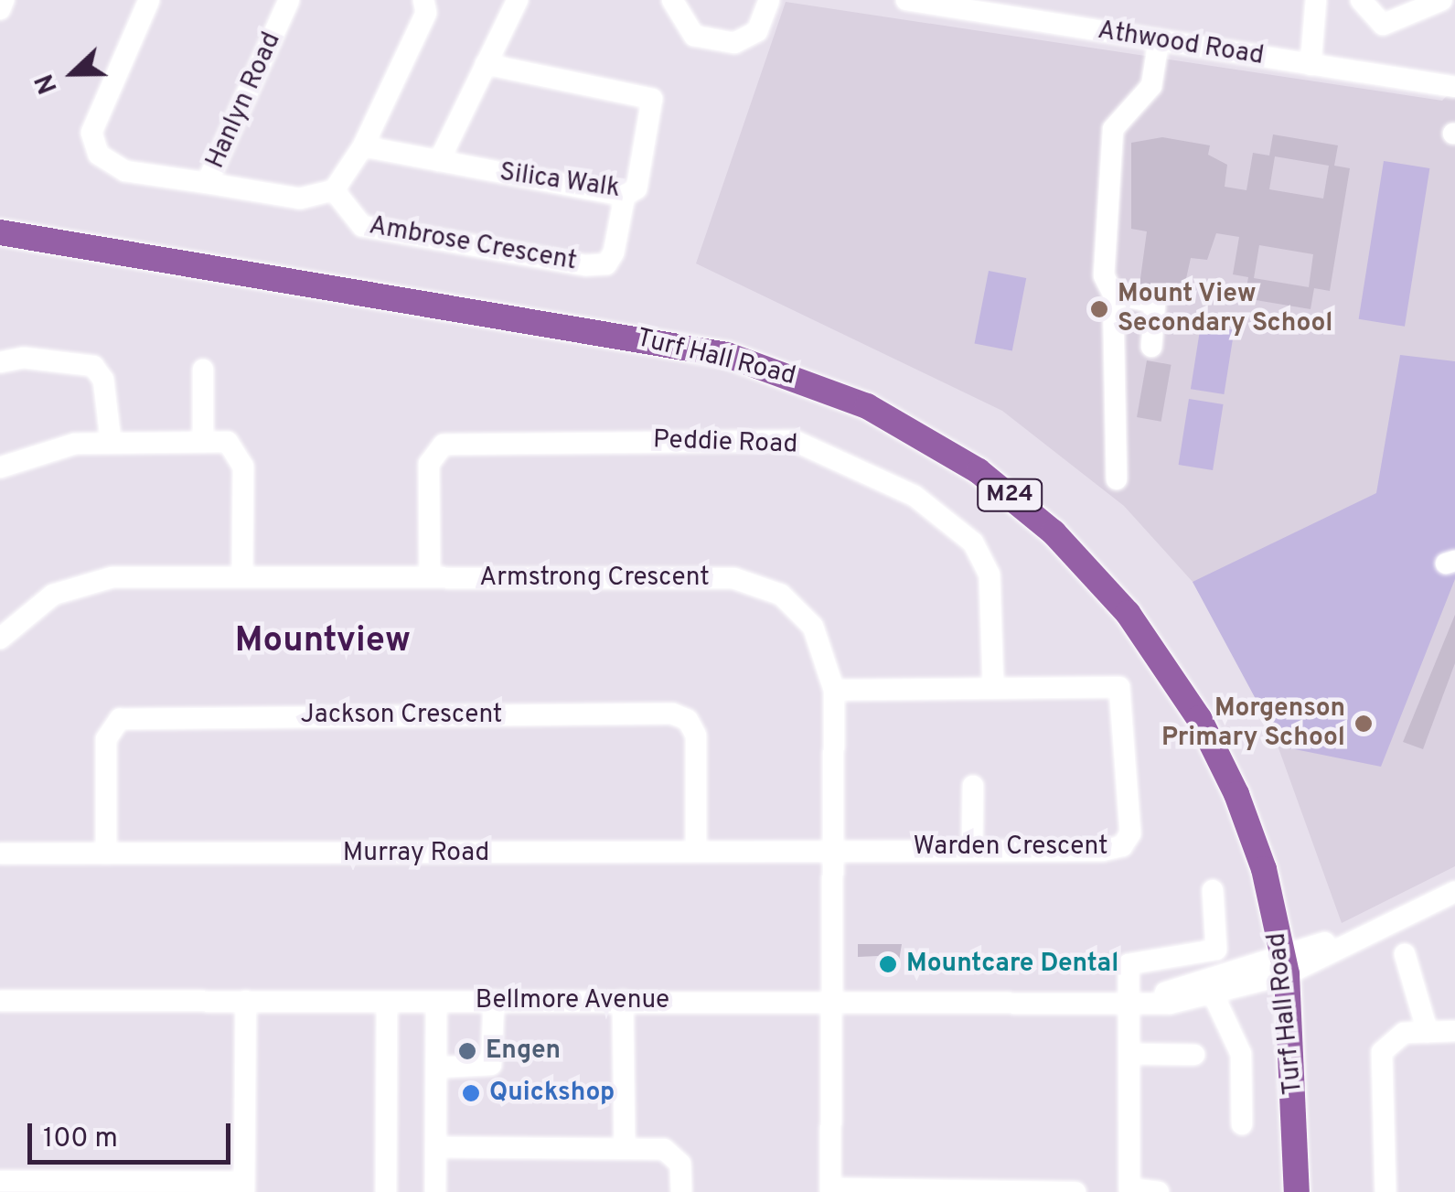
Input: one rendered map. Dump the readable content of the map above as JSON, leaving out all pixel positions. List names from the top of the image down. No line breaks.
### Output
{"streets":{"main road":["Turf Hall Road","M24"],"street":["Athwood Road","Hanlyn Road","Silica Walk","Ambrose Crescent","Peddie Road","Armstrong Crescent","Jackson Crescent","Warden Crescent","Murray Road","Bellmore Avenue"]},"crossings":[["Hanlyn Road","Ambrose Crescent"],["Silica Walk","Ambrose Crescent"],["Turf Hall Road","Bellmore Avenue"],["Peddie Road","Armstrong Crescent"],["Peddie Road","Warden Crescent"],["Armstrong Crescent","Warden Crescent"],["Armstrong Crescent","Murray Road"],["Armstrong Crescent","Bellmore Avenue"],["Jackson Crescent","Murray Road"],["Warden Crescent","Murray Road"]],"districts":["Mountview"],"places":["Mount View Secondary School","Morgenson Primary School","Mountcare Dental","Engen","Quickshop"],"scale_bar":"100 m","north":"left"}
